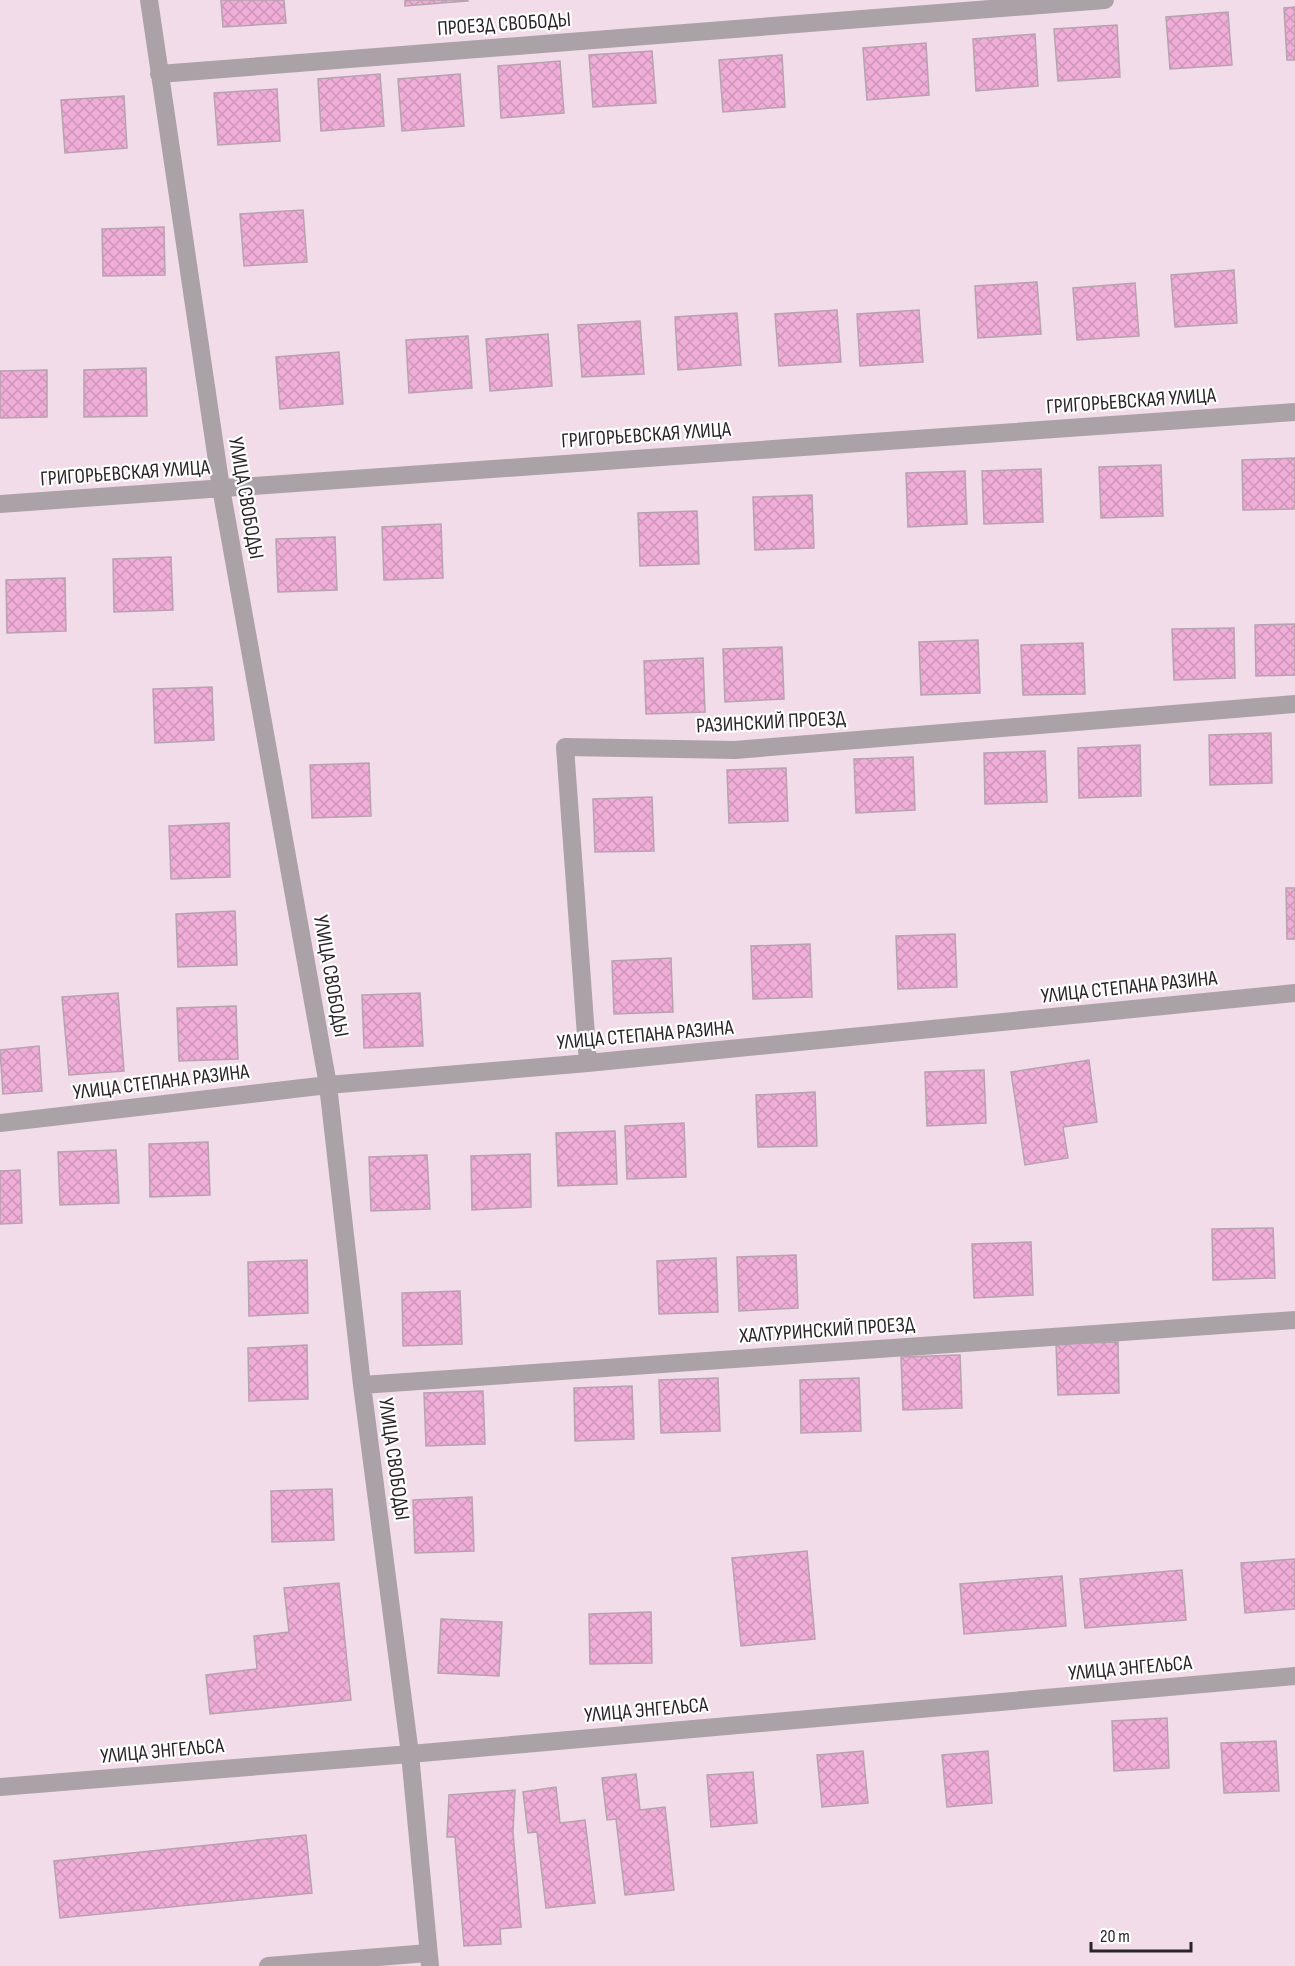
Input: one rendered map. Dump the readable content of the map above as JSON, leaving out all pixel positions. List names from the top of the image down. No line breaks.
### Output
{"streets":{"street":["ПРОЕЗД СВОБОДЫ","ГРИГОРЬЕВСКАЯ УЛИЦА","УЛИЦА СВОБОДЫ","РАЗИНСКИЙ ПРОЕЗД","УЛИЦА СТЕПАНА РАЗИНА","ХАЛТУРИНСКИЙ ПРОЕЗД","УЛИЦА ЭНГЕЛЬСА"]},"crossings":[["ПРОЕЗД СВОБОДЫ","УЛИЦА СВОБОДЫ"],["ГРИГОРЬЕВСКАЯ УЛИЦА","УЛИЦА СВОБОДЫ"],["УЛИЦА СВОБОДЫ","УЛИЦА СТЕПАНА РАЗИНА"],["УЛИЦА СВОБОДЫ","ХАЛТУРИНСКИЙ ПРОЕЗД"],["УЛИЦА СВОБОДЫ","УЛИЦА ЭНГЕЛЬСА"],["РАЗИНСКИЙ ПРОЕЗД","УЛИЦА СТЕПАНА РАЗИНА"]],"scale_bar":"20 m"}
